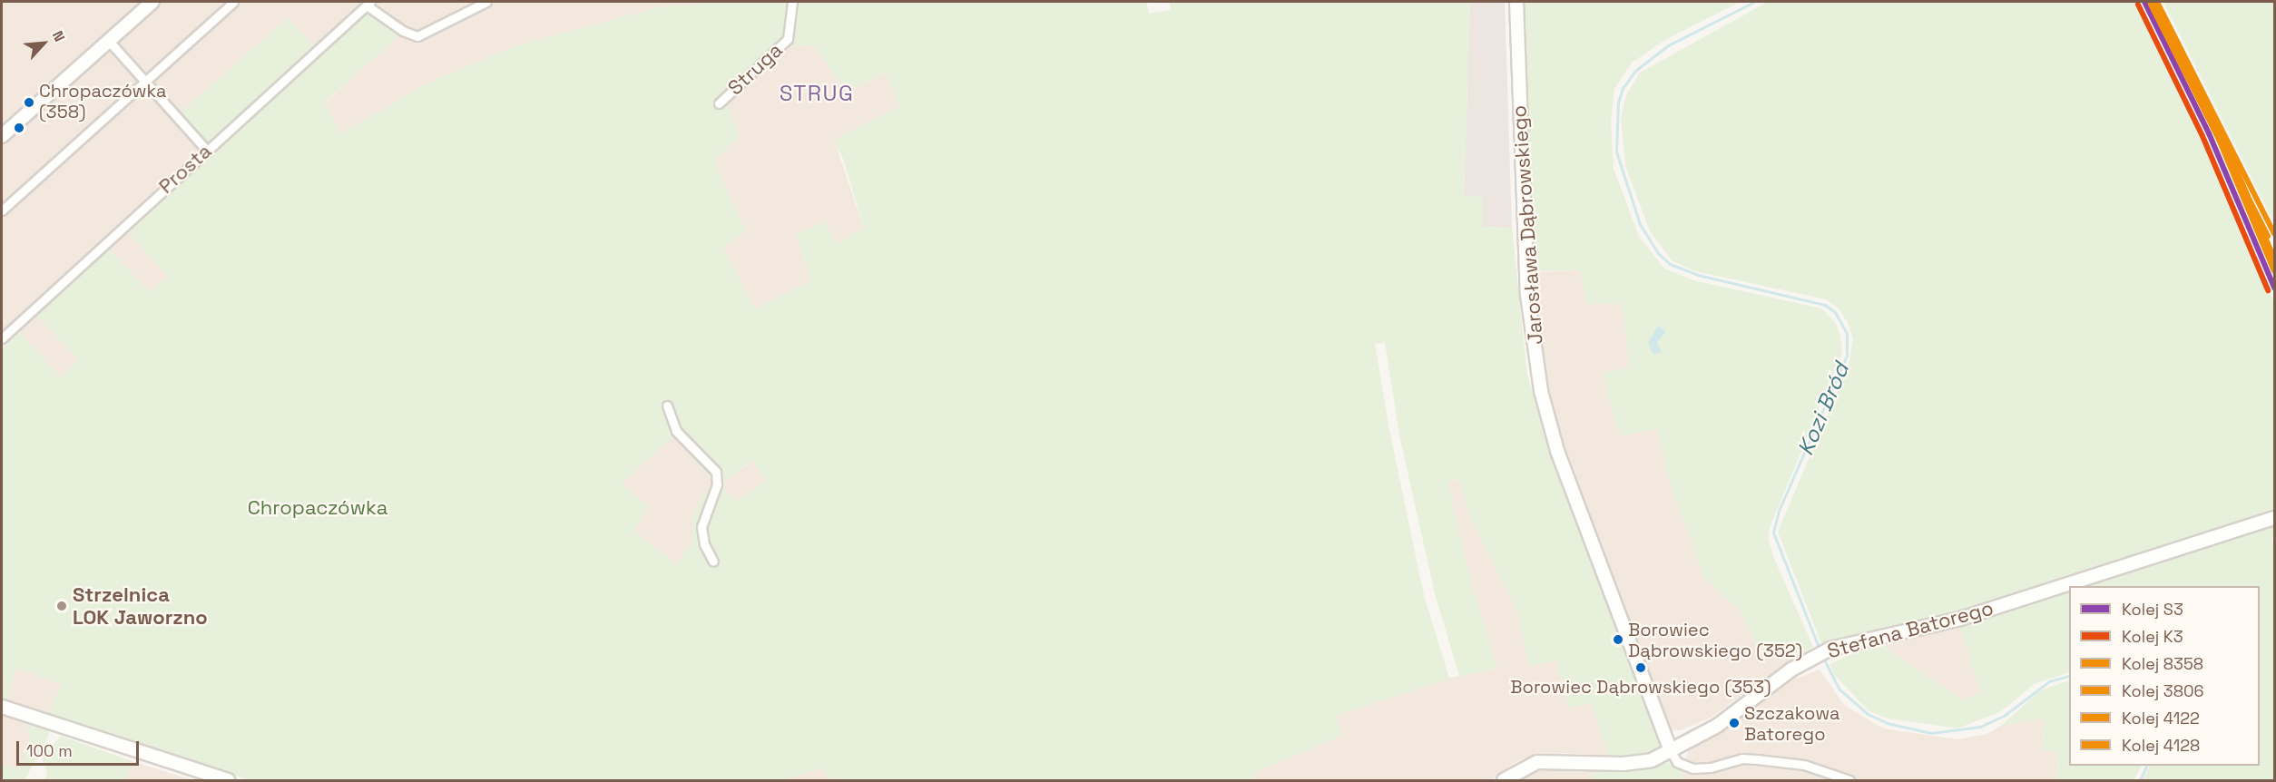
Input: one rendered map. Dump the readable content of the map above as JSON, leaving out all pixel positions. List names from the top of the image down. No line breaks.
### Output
{"streets":{"street":["Struga","Prosta","Jarosława Dąbrowskiego","Stefana Batorego"]},"crossings":[["Jarosława Dąbrowskiego","Stefana Batorego"]],"districts":["STRUG"],"water":["Kozi Bród"],"parks":["Chropaczówka"],"places":["Chropaczówka (358)","Strzelnica LOK Jaworzno","Borowiec Dąbrowskiego (352)","Borowiec Dąbrowskiego (353)","Szczakowa Batorego"],"lines":["rail line S3","rail line 8358","rail line 3806","rail line 4122","rail line K3","rail line 4128"],"legend":["Kolej S3","Kolej K3","Kolej 8358","Kolej 3806","Kolej 4122","Kolej 4128"],"scale_bar":"100 m","north":"top right"}
